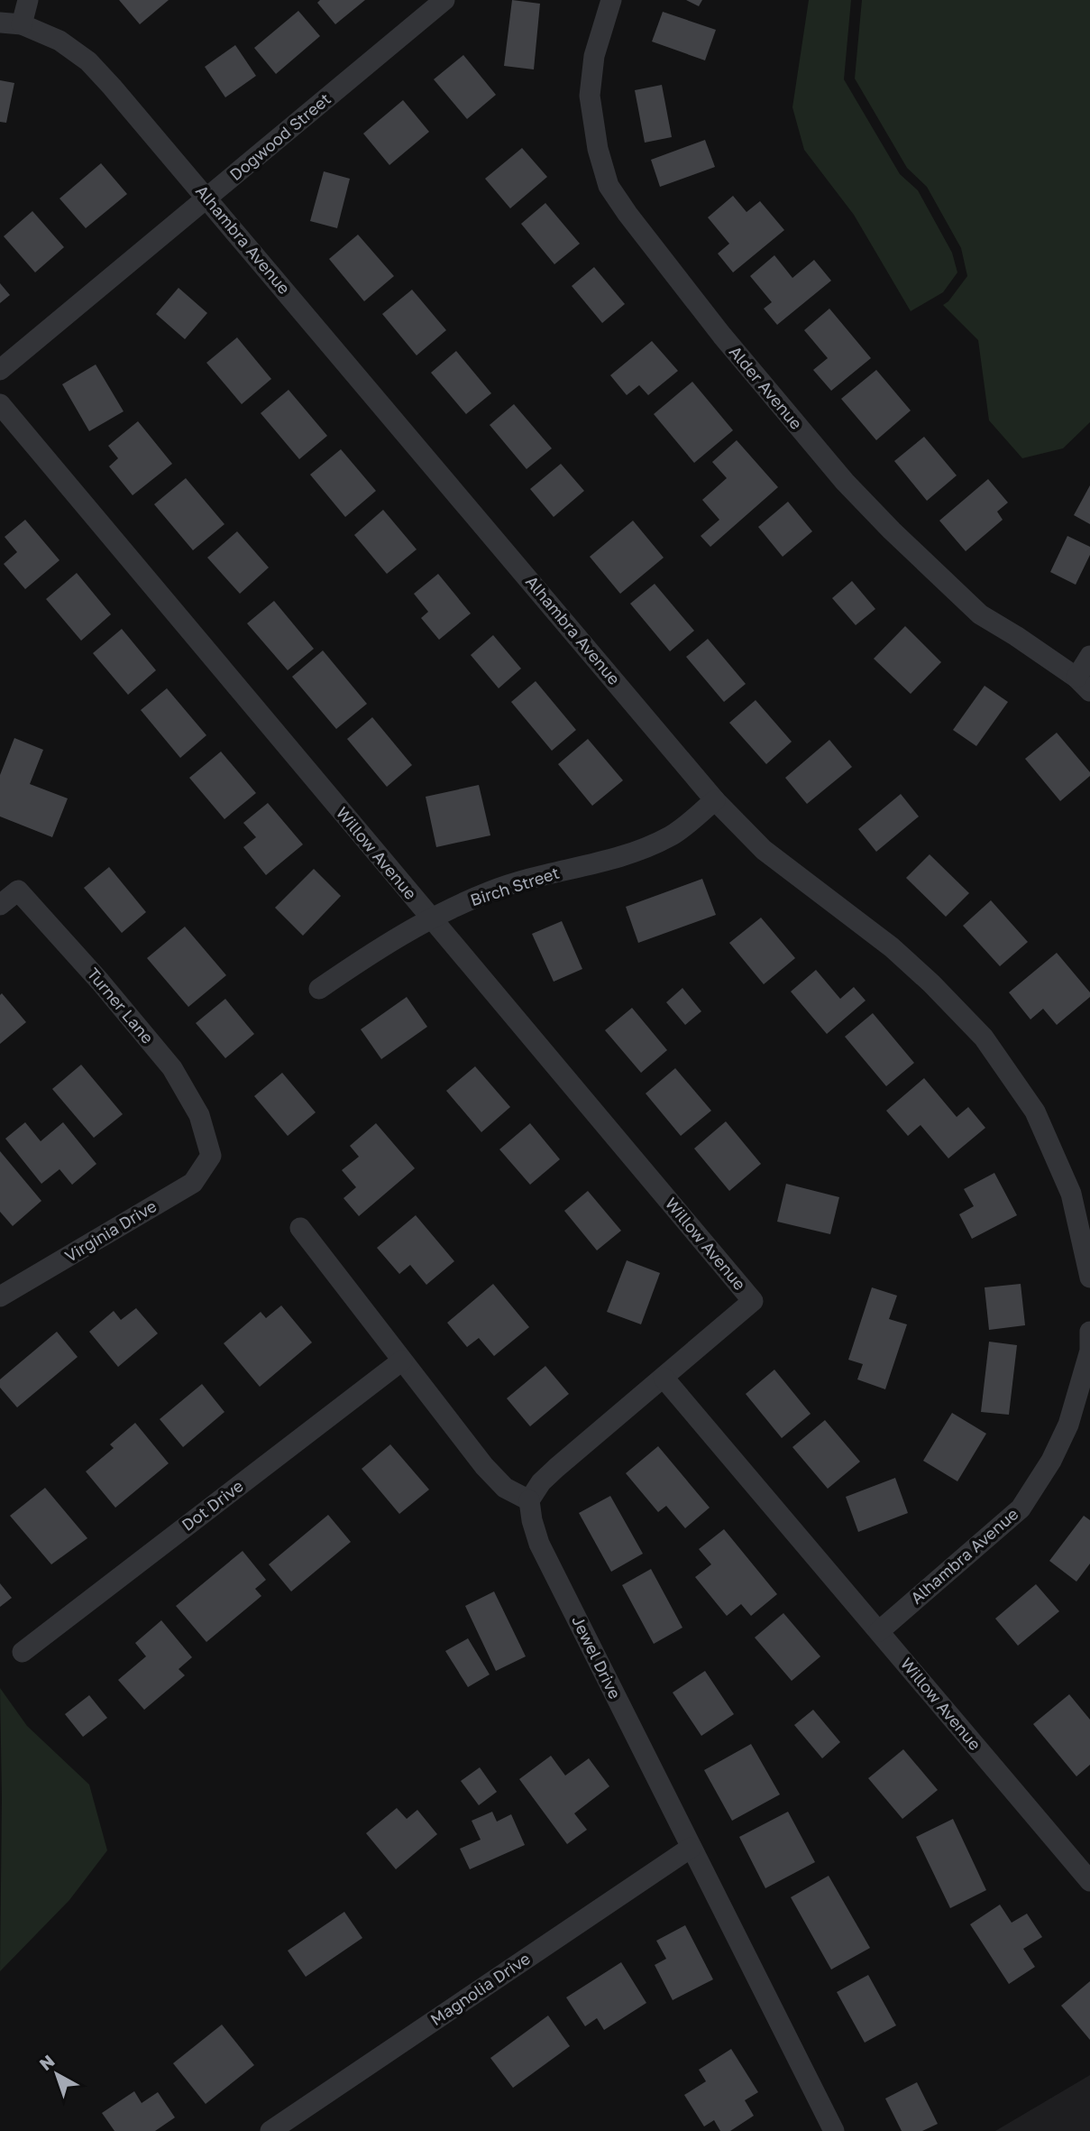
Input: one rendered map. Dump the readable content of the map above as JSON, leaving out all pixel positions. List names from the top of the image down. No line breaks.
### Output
{"streets":{"street":["Dogwood Street","Alhambra Avenue","Alder Avenue","Willow Avenue","Birch Street","Turner Lane","Virginia Drive","Dot Drive","Jewel Drive","Magnolia Drive"]},"crossings":[["Dogwood Street","Alhambra Avenue"],["Alhambra Avenue","Willow Avenue"],["Alhambra Avenue","Birch Street"],["Willow Avenue","Birch Street"],["Turner Lane","Virginia Drive"],["Jewel Drive","Magnolia Drive"]],"north":"top left"}
